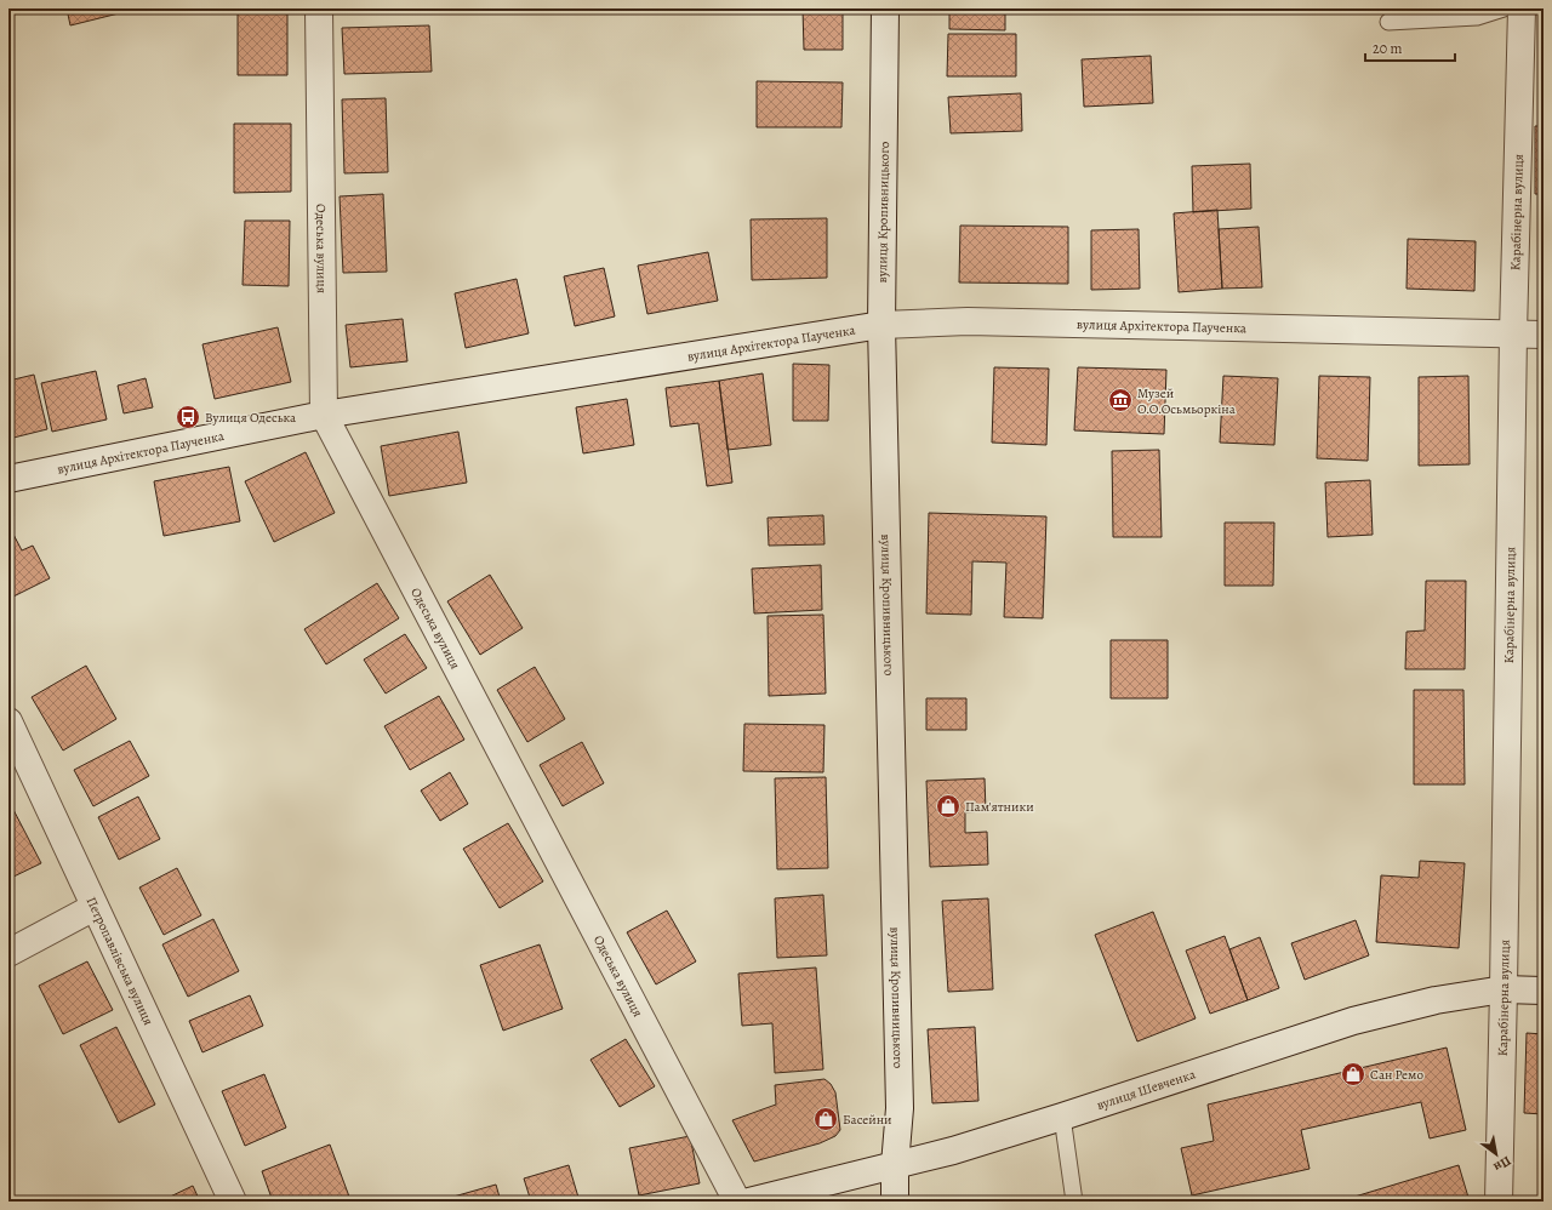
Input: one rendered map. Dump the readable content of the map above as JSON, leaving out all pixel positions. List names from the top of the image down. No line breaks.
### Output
{"streets":{"street":["вулиця Кропивницького","Карабінерна вулиця","Одеська вулиця","вулиця Архітектора Паученка","Петропавлівська вулиця","вулиця Шевченка"]},"crossings":[["вулиця Кропивницького","вулиця Архітектора Паученка"],["вулиця Кропивницького","вулиця Шевченка"],["Карабінерна вулиця","вулиця Архітектора Паученка"],["Карабінерна вулиця","вулиця Шевченка"],["Одеська вулиця","вулиця Архітектора Паученка"]],"places":{"museum":["Музей О.О.Осьмьоркіна"],"bus stop":["Вулиця Одеська"],"shop":["Пам'ятники","Сан Ремо","Басейни"]},"scale_bar":"20 m","north":"bottom right"}
